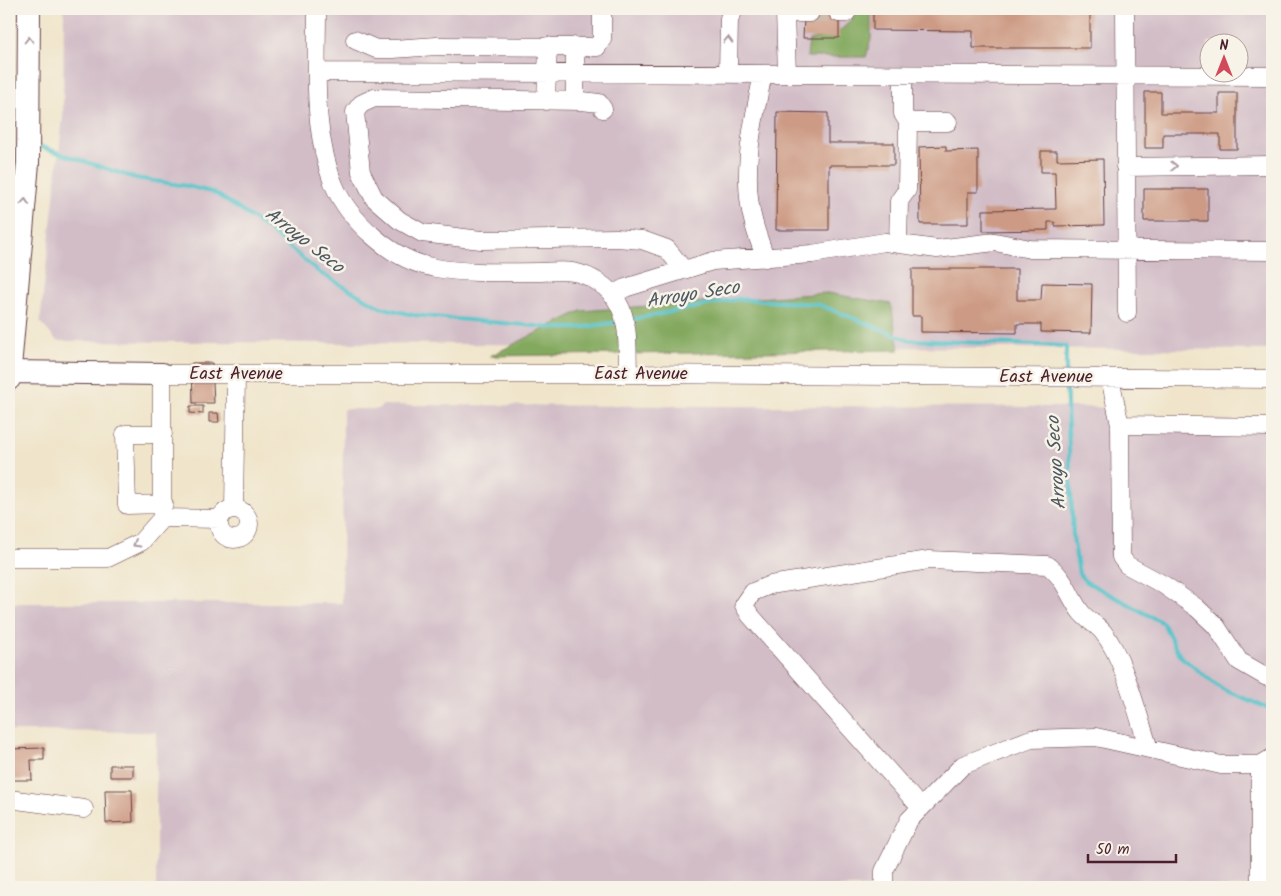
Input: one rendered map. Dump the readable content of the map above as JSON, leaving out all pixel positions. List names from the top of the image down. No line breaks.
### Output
{"streets":{"main road":["East Avenue"]},"water":["Arroyo Seco"],"scale_bar":"50 m","north":"top"}
